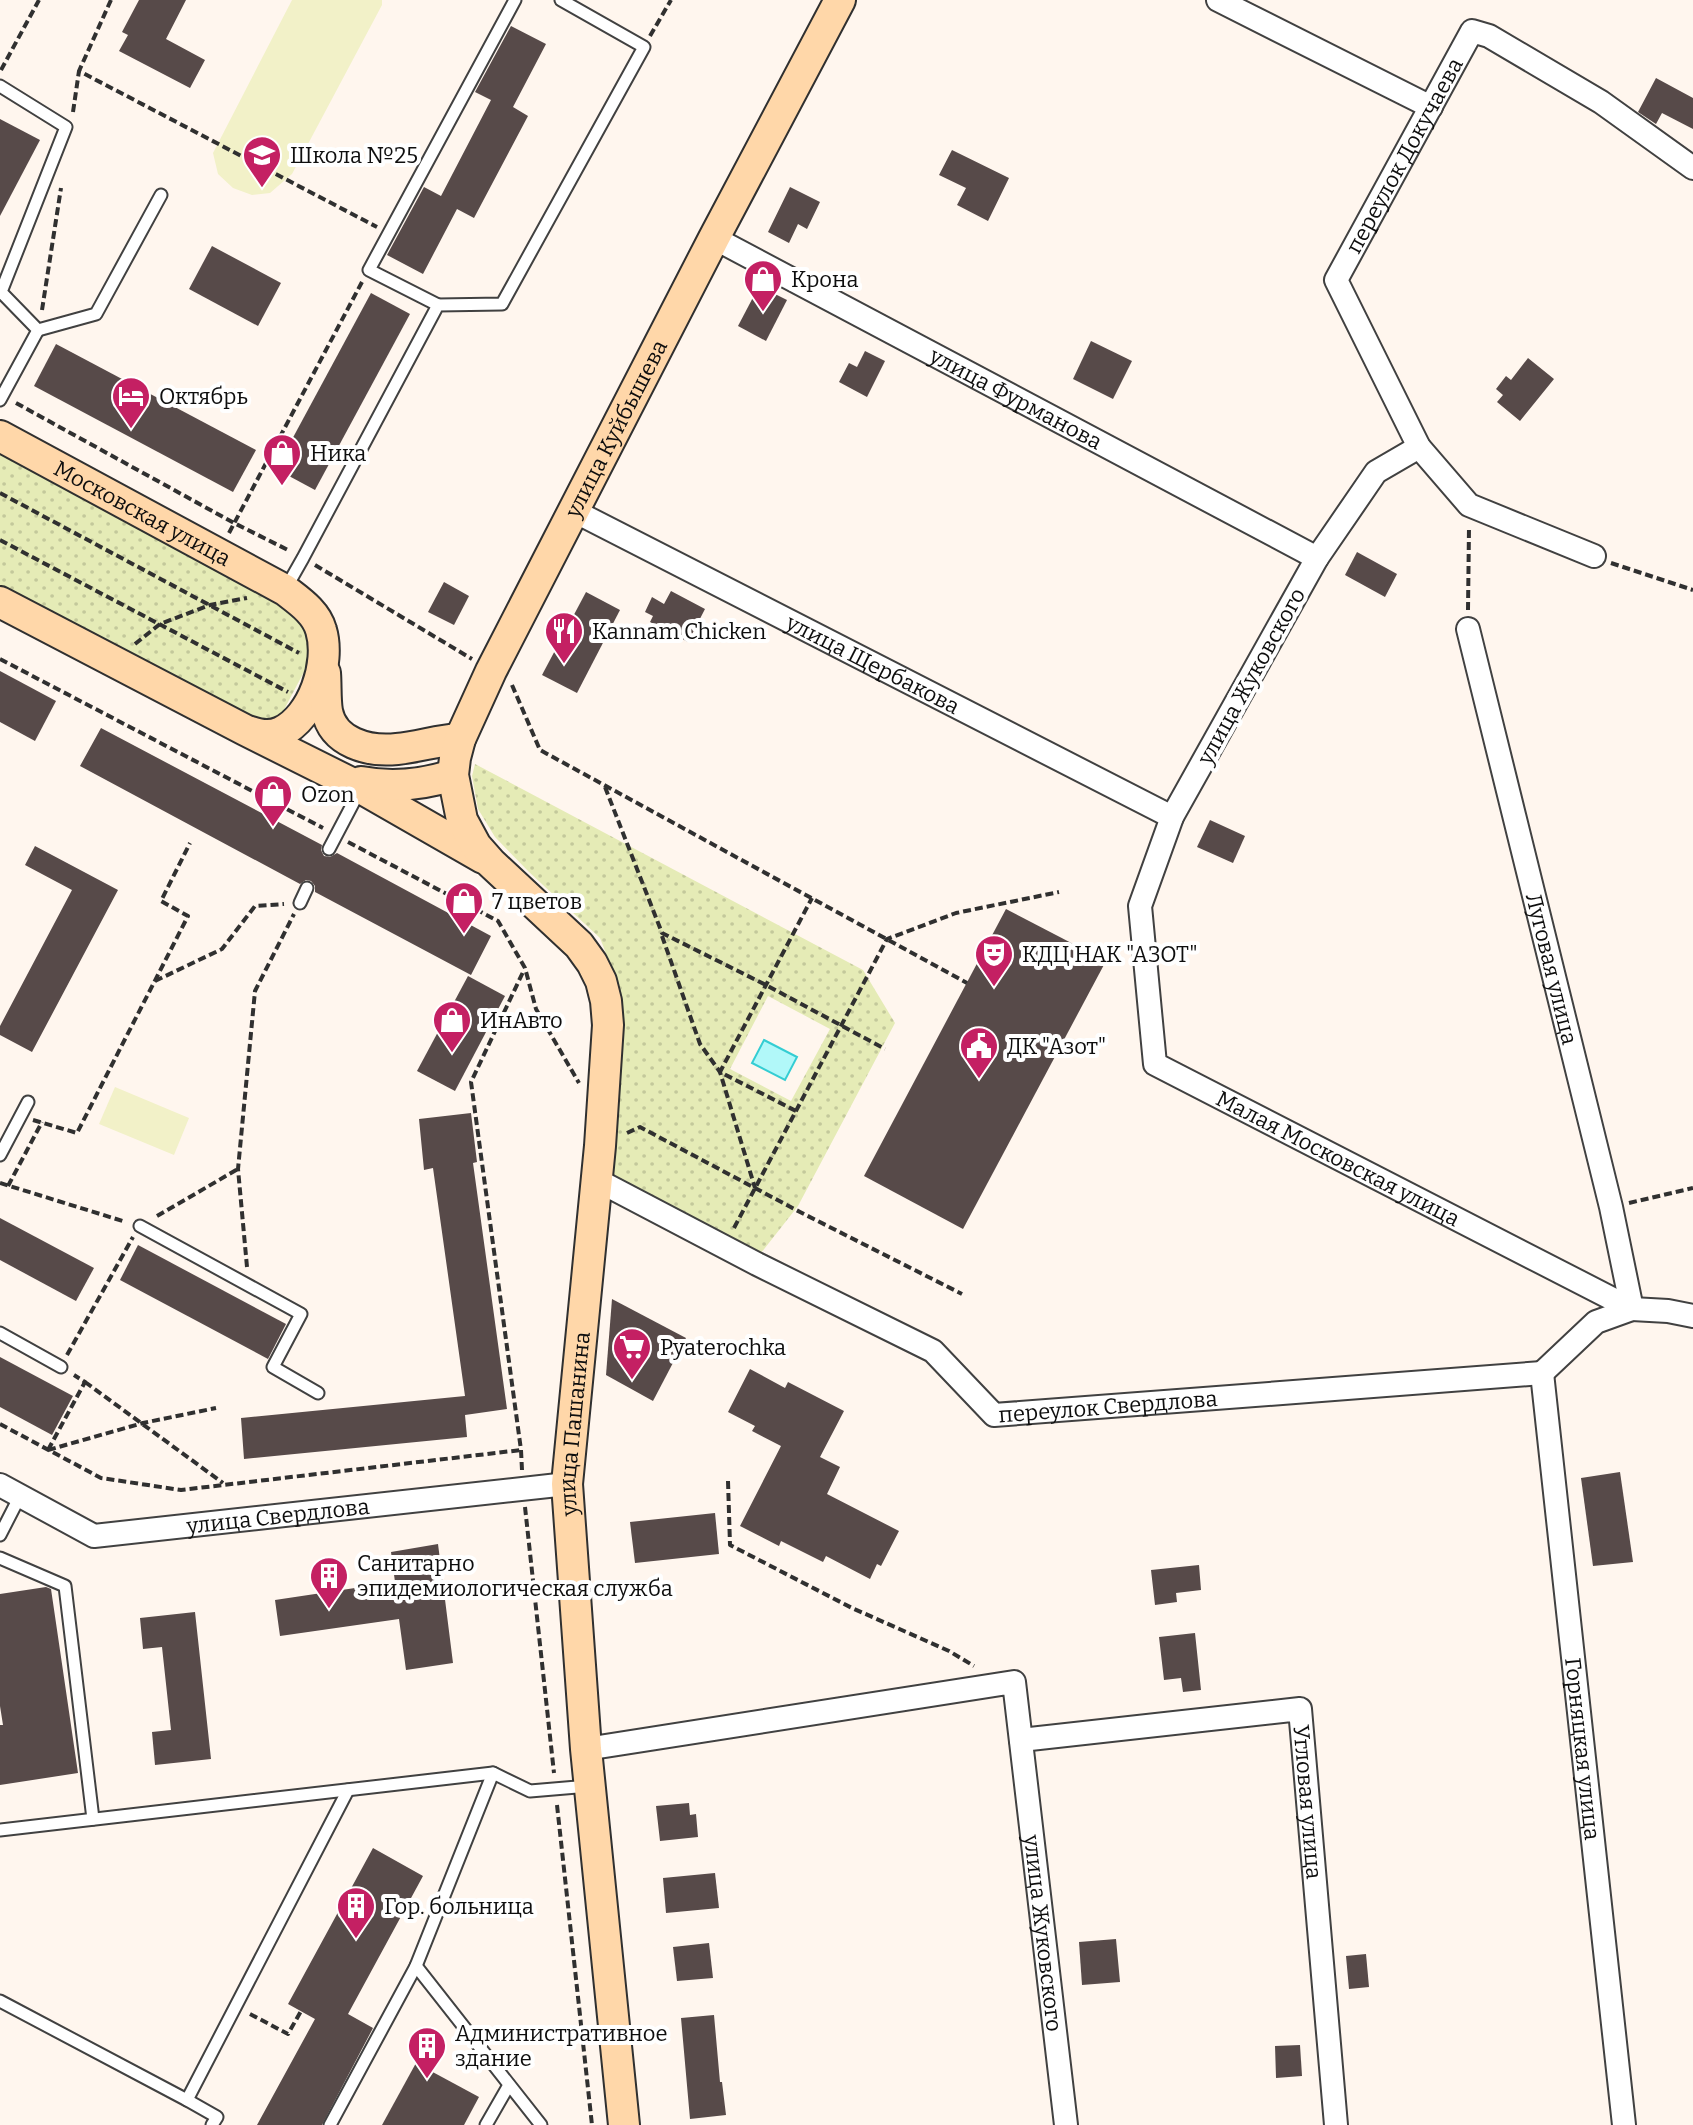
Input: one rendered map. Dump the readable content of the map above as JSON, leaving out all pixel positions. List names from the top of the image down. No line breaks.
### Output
{"streets":{"main road":["улица Куйбышева","Московская улица","улица Пашанина"],"street":["переулок Докучаева","улица Фурманова","улица Щербакова","улица Жуковского","Луговая улица","Малая Московская улица","переулок Свердлова","улица Свердлова","Горняцкая улица","Угловая улица"]},"crossings":[["переулок Докучаева","улица Жуковского"],["улица Фурманова","улица Куйбышева"],["улица Фурманова","улица Жуковского"],["улица Куйбышева","Московская улица"],["улица Куйбышева","улица Щербакова"],["улица Куйбышева","улица Пашанина"],["улица Щербакова","улица Жуковского"],["улица Жуковского","Малая Московская улица"],["улица Жуковского","Угловая улица"],["Луговая улица","Малая Московская улица"],["переулок Свердлова","улица Пашанина"],["переулок Свердлова","Горняцкая улица"],["улица Пашанина","улица Свердлова"]],"places":{"school or university":["Школа №25"],"shop":["Крона","Ника","Ozon","7 цветов","ИнАвто"],"hotel":["Октябрь"],"restaurant":["Kannam Chicken"],"theatre":["КДЦ НАК \"АЗОТ\""],"public building":["ДК \"Азот\""],"supermarket":["Pyaterochka"],"building":["Санитарно эпидемиологическая служба","Гор. больница","Административное здание"]}}
